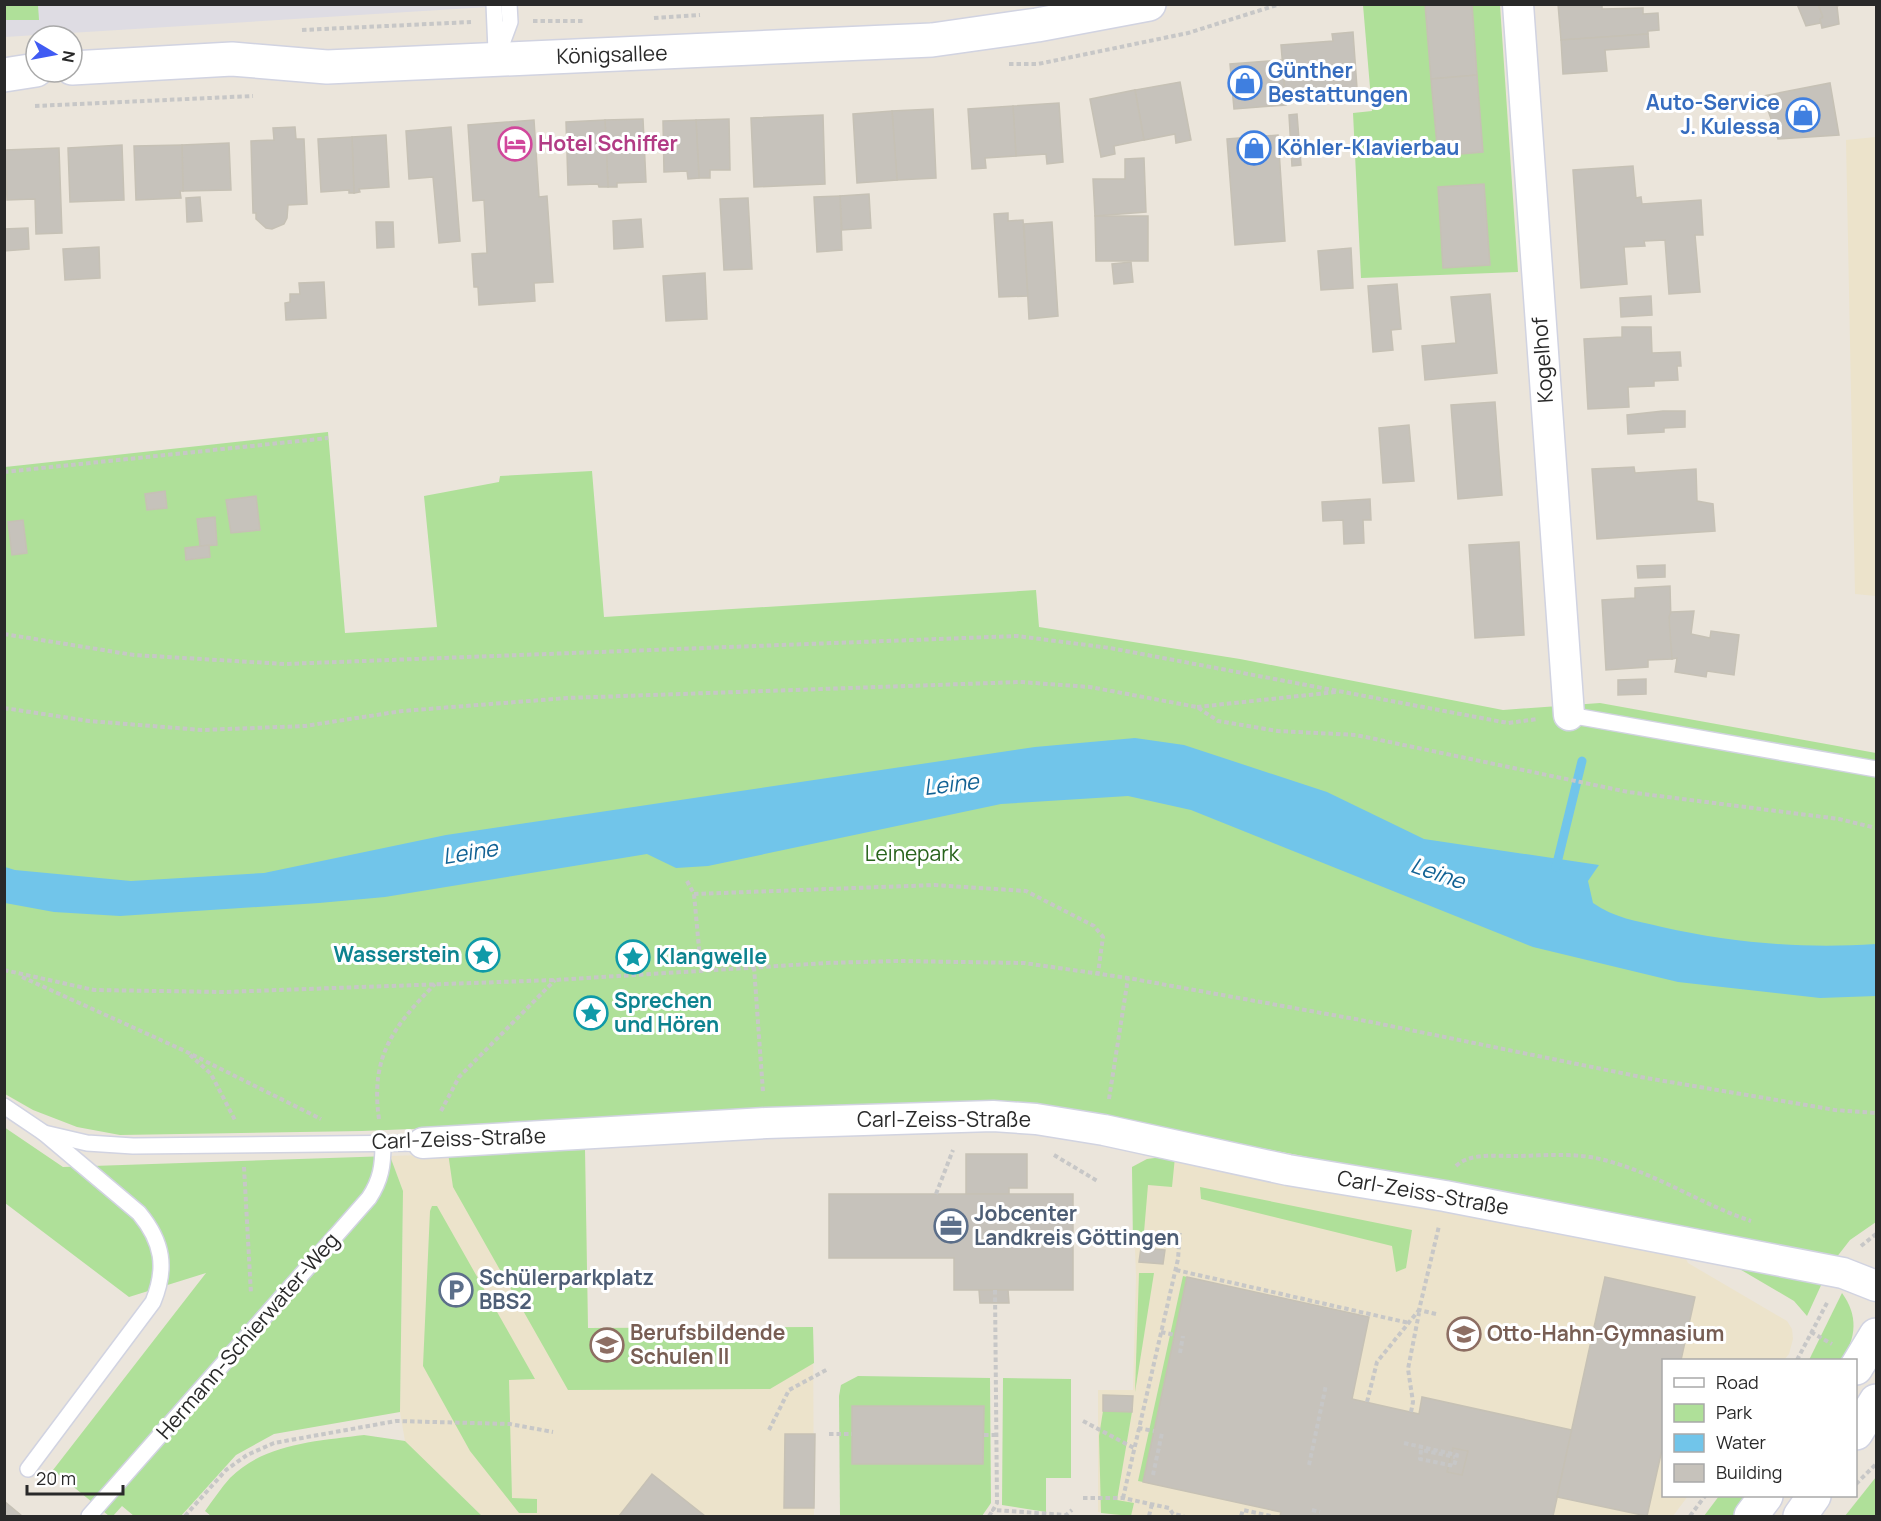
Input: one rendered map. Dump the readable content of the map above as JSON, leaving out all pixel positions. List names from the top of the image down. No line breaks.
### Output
{"streets":{"street":["Königsallee","Kogelhof","Carl-Zeiss-Straße"],"lane":["Hermann-Schierwater-Weg"]},"crossings":[["Carl-Zeiss-Straße","Hermann-Schierwater-Weg"]],"water":["Leine"],"parks":["Leinepark"],"places":{"shop":["Günther Bestattungen","Auto-Service J. Kulessa","Köhler-Klavierbau"],"hotel":["Hotel Schiffer"],"place":["Wasserstein","Klangwelle","Sprechen und Hören"],"office":["Jobcenter Landkreis Göttingen"],"parking":["Schülerparkplatz BBS2"],"school or university":["Otto-Hahn-Gymnasium","Berufsbildende Schulen II"]},"legend":["Road","Park","Water","Building"],"scale_bar":"20 m","north":"right"}
